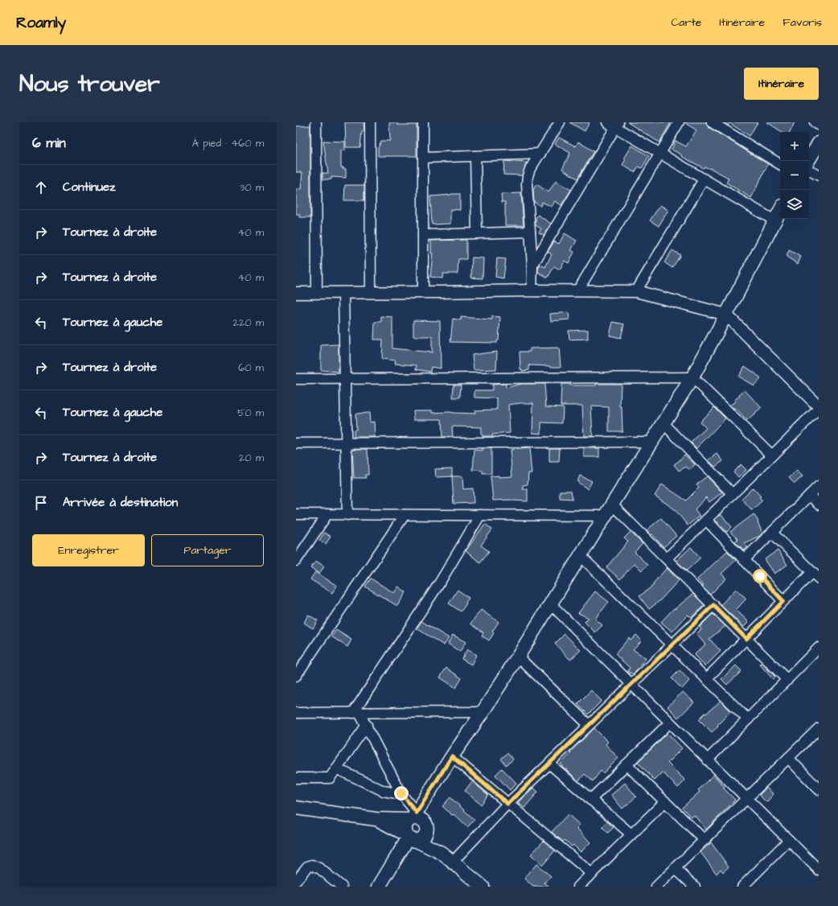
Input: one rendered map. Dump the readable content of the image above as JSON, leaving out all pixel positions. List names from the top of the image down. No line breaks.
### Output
{"page":{"header":"Roamly","nav":["Carte","Itinéraire","Favoris"],"buttons":["Itinéraire",["Enregistrer","Partager"]],"title":"Nous trouver","heading":["6 min","À pied · 460 m"],"map_buttons":["+","−"],"list":[["Continuez","30 m"],["Tournez à droite","40 m"],["Tournez à droite","40 m"],["Tournez à gauche","220 m"],["Tournez à droite","60 m"],["Tournez à gauche","50 m"],["Tournez à droite","20 m"],"Arrivée à destination"]}}
